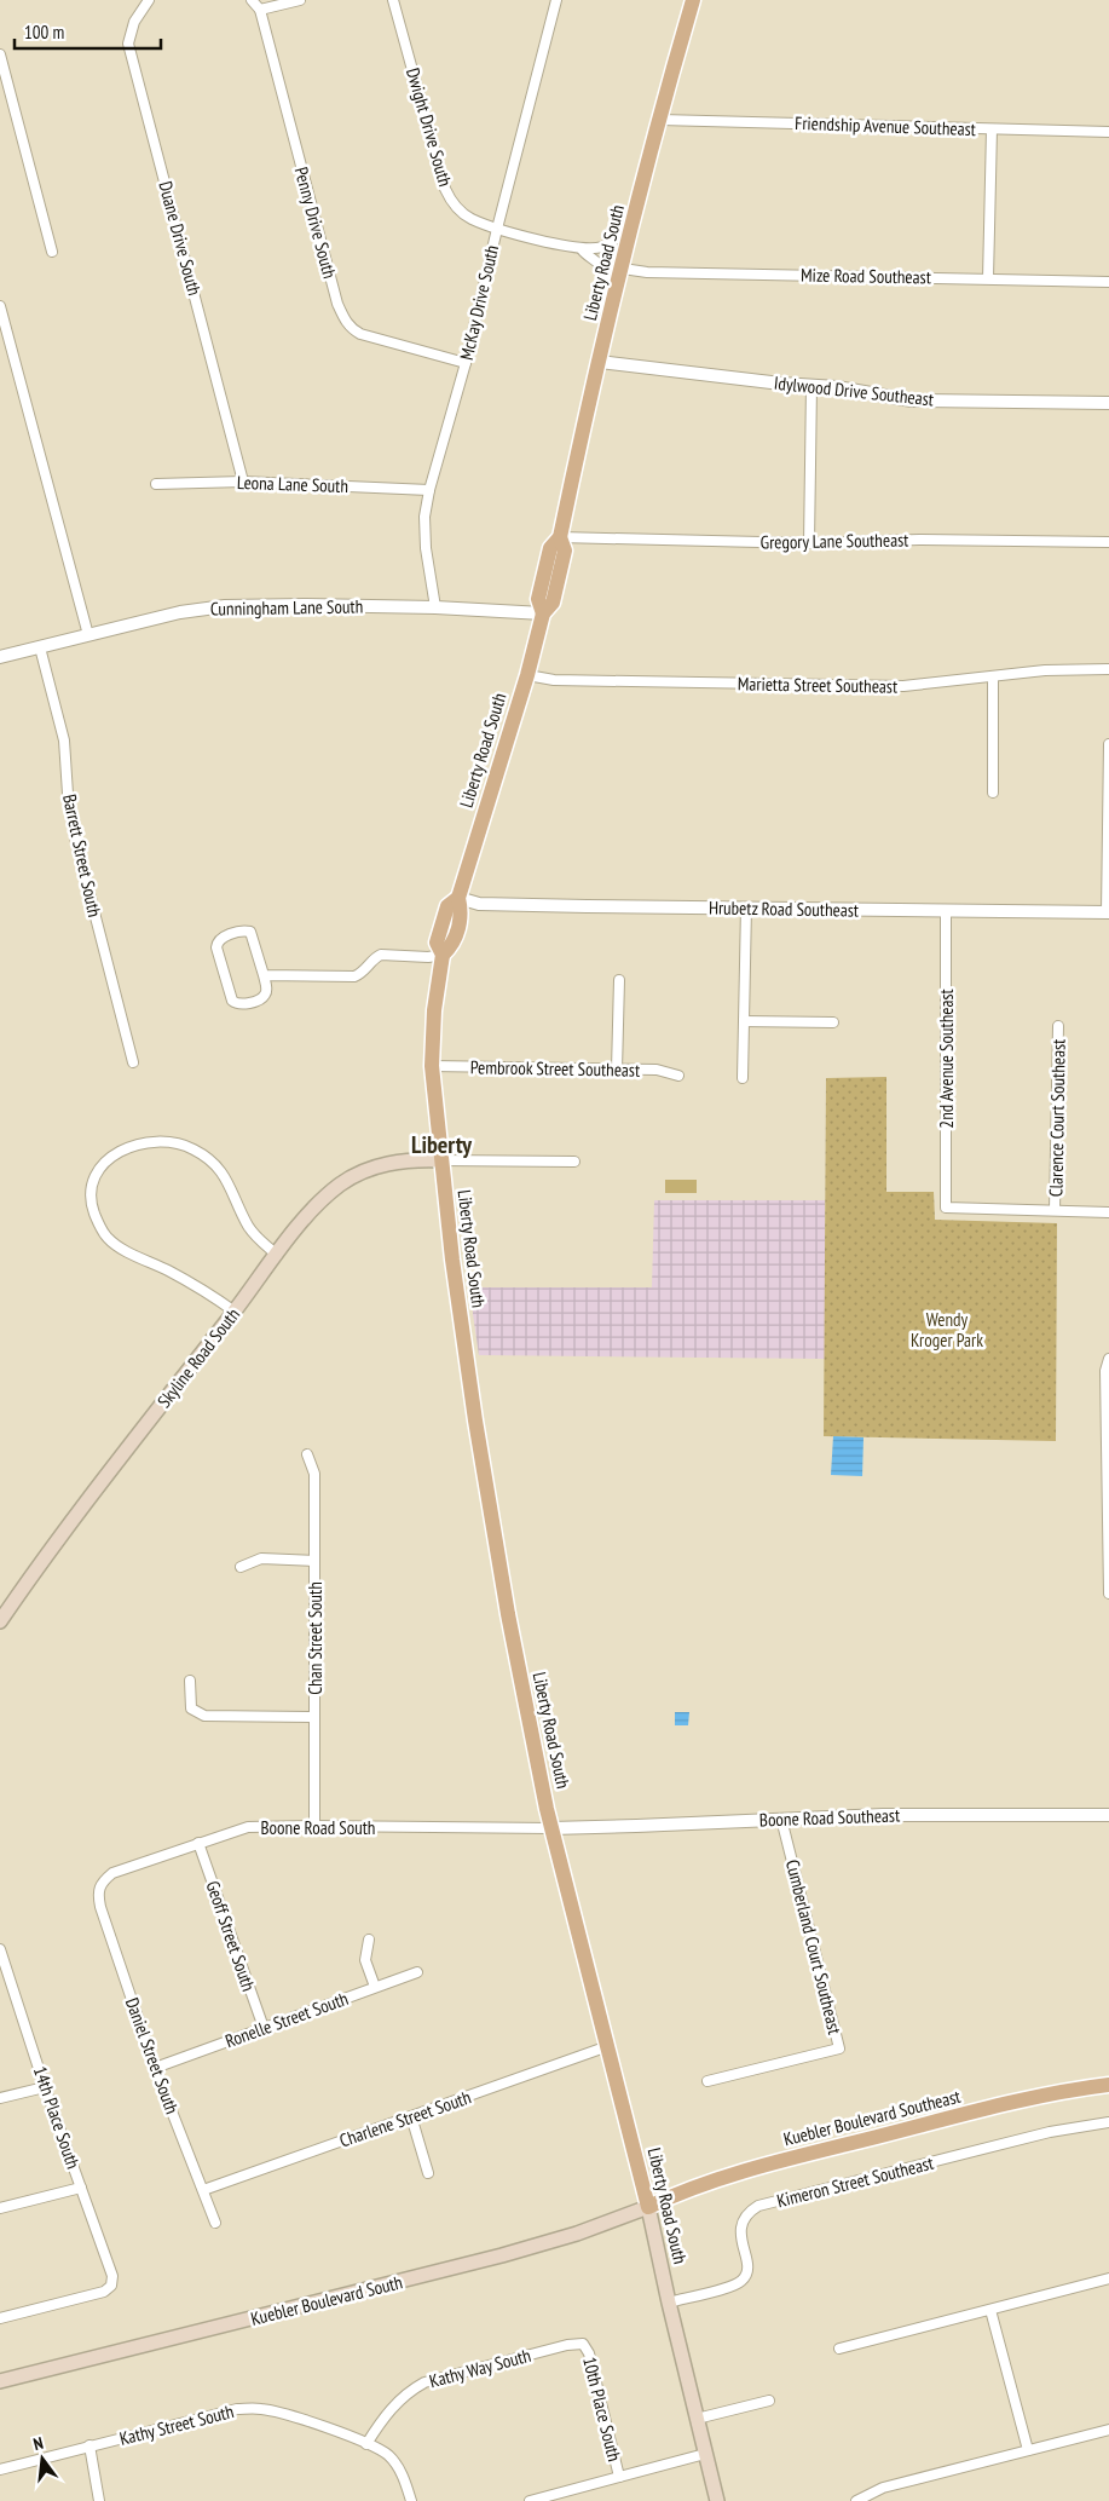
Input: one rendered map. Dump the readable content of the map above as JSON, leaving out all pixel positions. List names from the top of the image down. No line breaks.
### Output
{"streets":{"main road":["Liberty Road South","Skyline Road South","Kuebler Boulevard Southeast","Kuebler Boulevard South"],"street":["Friendship Avenue Southeast","Dwight Drive South","Penny Drive South","Duane Drive South","Mize Road Southeast","McKay Drive South","Idylwood Drive Southeast","Leona Lane South","Gregory Lane Southeast","Cunningham Lane South","Marietta Street Southeast","Barrett Street South","Hrubetz Road Southeast","2nd Avenue Southeast","Pembrook Street Southeast","Clarence Court Southeast","Chan Street South","Boone Road Southeast","Boone Road South","Geoff Street South","Cumberland Court Southeast","Ronelle Street South","Daniel Street South","14th Place South","Charlene Street South","Kimeron Street Southeast","Kathy Way South","10th Place South","Kathy Street South"]},"crossings":[["Friendship Avenue Southeast","Liberty Road South"],["Dwight Drive South","McKay Drive South"],["Penny Drive South","McKay Drive South"],["Duane Drive South","Leona Lane South"],["Liberty Road South","Mize Road Southeast"],["Liberty Road South","Idylwood Drive Southeast"],["Liberty Road South","Gregory Lane Southeast"],["Liberty Road South","Cunningham Lane South"],["Liberty Road South","Marietta Street Southeast"],["Liberty Road South","Hrubetz Road Southeast"],["Liberty Road South","Pembrook Street Southeast"],["Liberty Road South","Skyline Road South"],["Liberty Road South","Boone Road Southeast"],["Liberty Road South","Boone Road South"],["Liberty Road South","Kuebler Boulevard Southeast"],["Liberty Road South","Charlene Street South"],["Liberty Road South","Kimeron Street Southeast"],["Liberty Road South","Kuebler Boulevard South"],["McKay Drive South","Leona Lane South"],["McKay Drive South","Cunningham Lane South"],["Cunningham Lane South","Barrett Street South"],["Hrubetz Road Southeast","2nd Avenue Southeast"],["2nd Avenue Southeast","Clarence Court Southeast"],["Chan Street South","Boone Road South"],["Boone Road Southeast","Boone Road South"],["Boone Road Southeast","Cumberland Court Southeast"],["Boone Road South","Geoff Street South"],["Boone Road South","Daniel Street South"],["Geoff Street South","Ronelle Street South"],["Ronelle Street South","Daniel Street South"],["Daniel Street South","Charlene Street South"],["Kuebler Boulevard Southeast","Kuebler Boulevard South"],["Kathy Way South","10th Place South"],["Kathy Way South","Kathy Street South"]],"districts":["Liberty"],"parks":["Wendy Kroger Park"],"scale_bar":"100 m","north":"top"}
